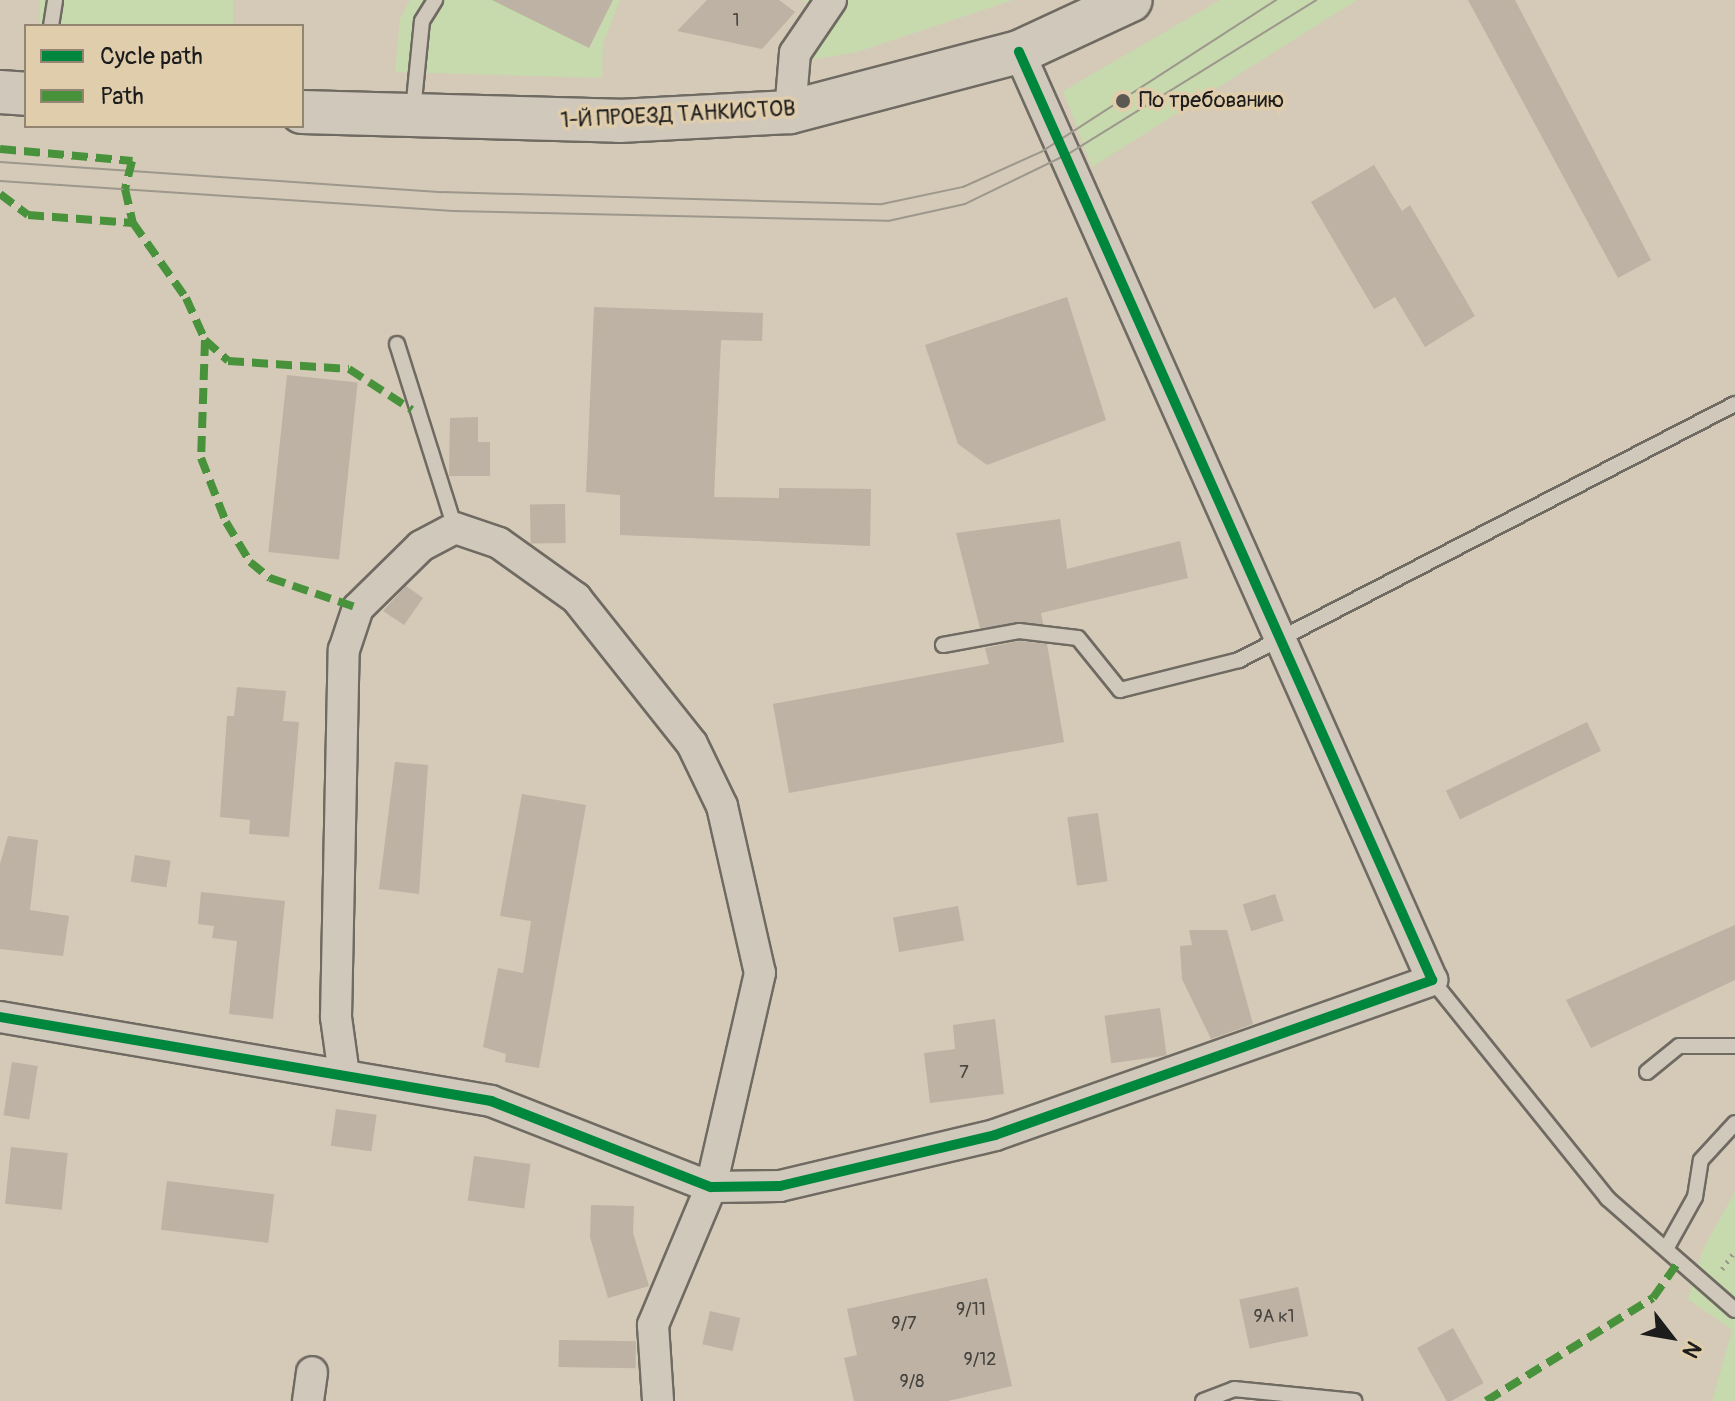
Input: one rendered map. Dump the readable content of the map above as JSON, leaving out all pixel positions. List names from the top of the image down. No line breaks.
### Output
{"streets":{"main road":["1-Й ПРОЕЗД ТАНКИСТОВ"]},"places":["По требованию"],"house_numbers":["1","7","9/11","9А к1","9/7","9/12","9/8"],"legend":["Cycle path","Path"],"north":"bottom right"}
